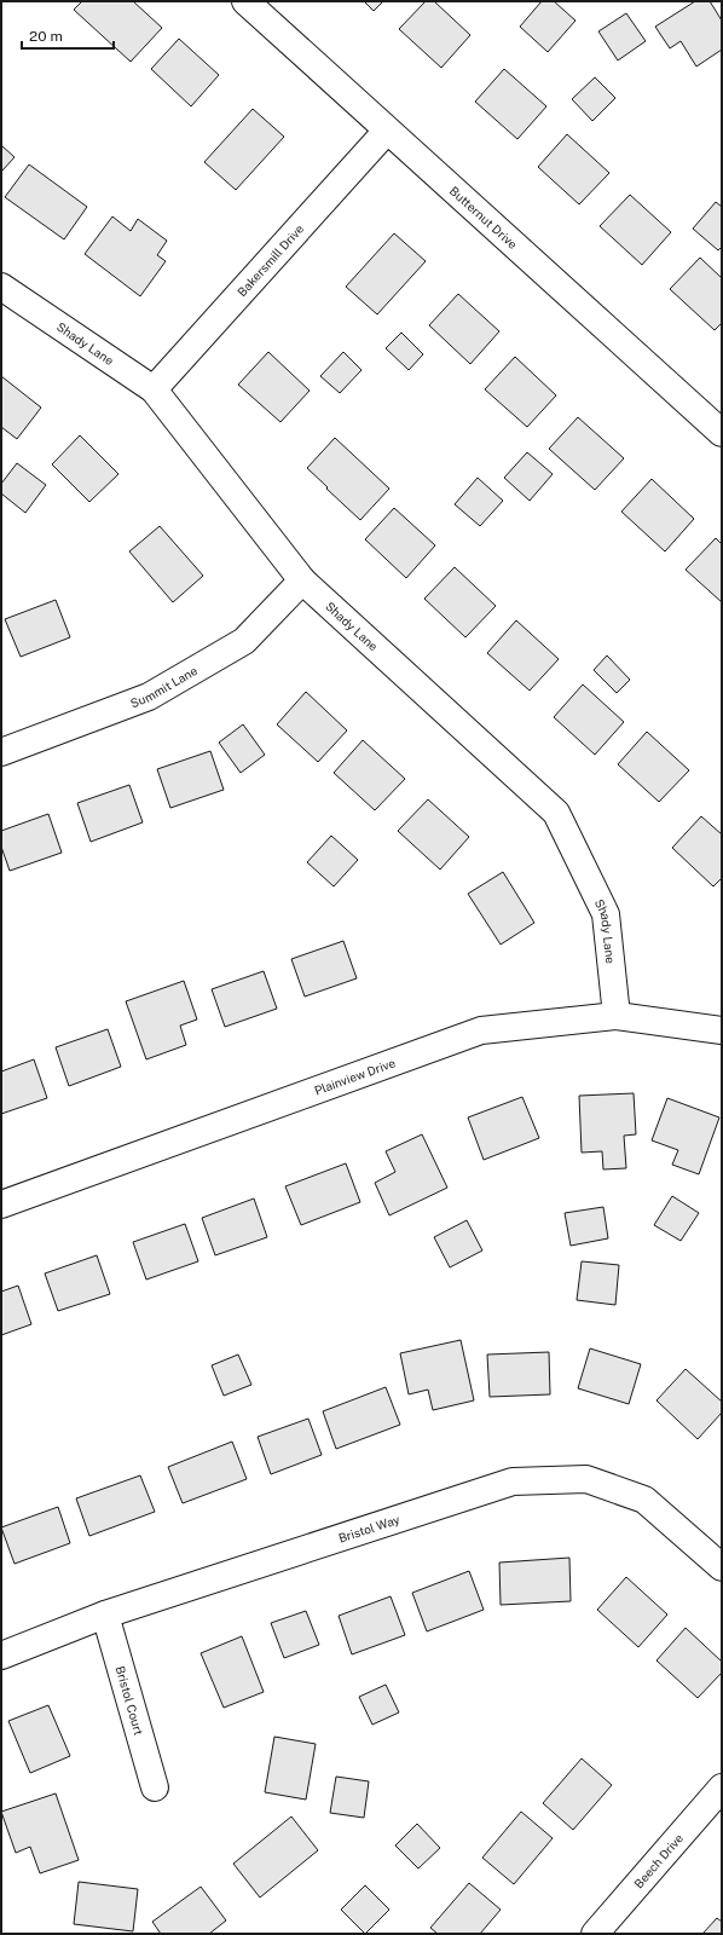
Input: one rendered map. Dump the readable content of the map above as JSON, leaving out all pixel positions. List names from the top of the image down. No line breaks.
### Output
{"streets":{"street":["Butternut Drive","Bakersmill Drive","Shady Lane","Summit Lane","Plainview Drive","Bristol Way","Bristol Court","Beech Drive"]},"crossings":[["Butternut Drive","Bakersmill Drive"],["Bakersmill Drive","Shady Lane"],["Shady Lane","Summit Lane"],["Shady Lane","Plainview Drive"],["Bristol Way","Bristol Court"]],"scale_bar":"20 m"}
